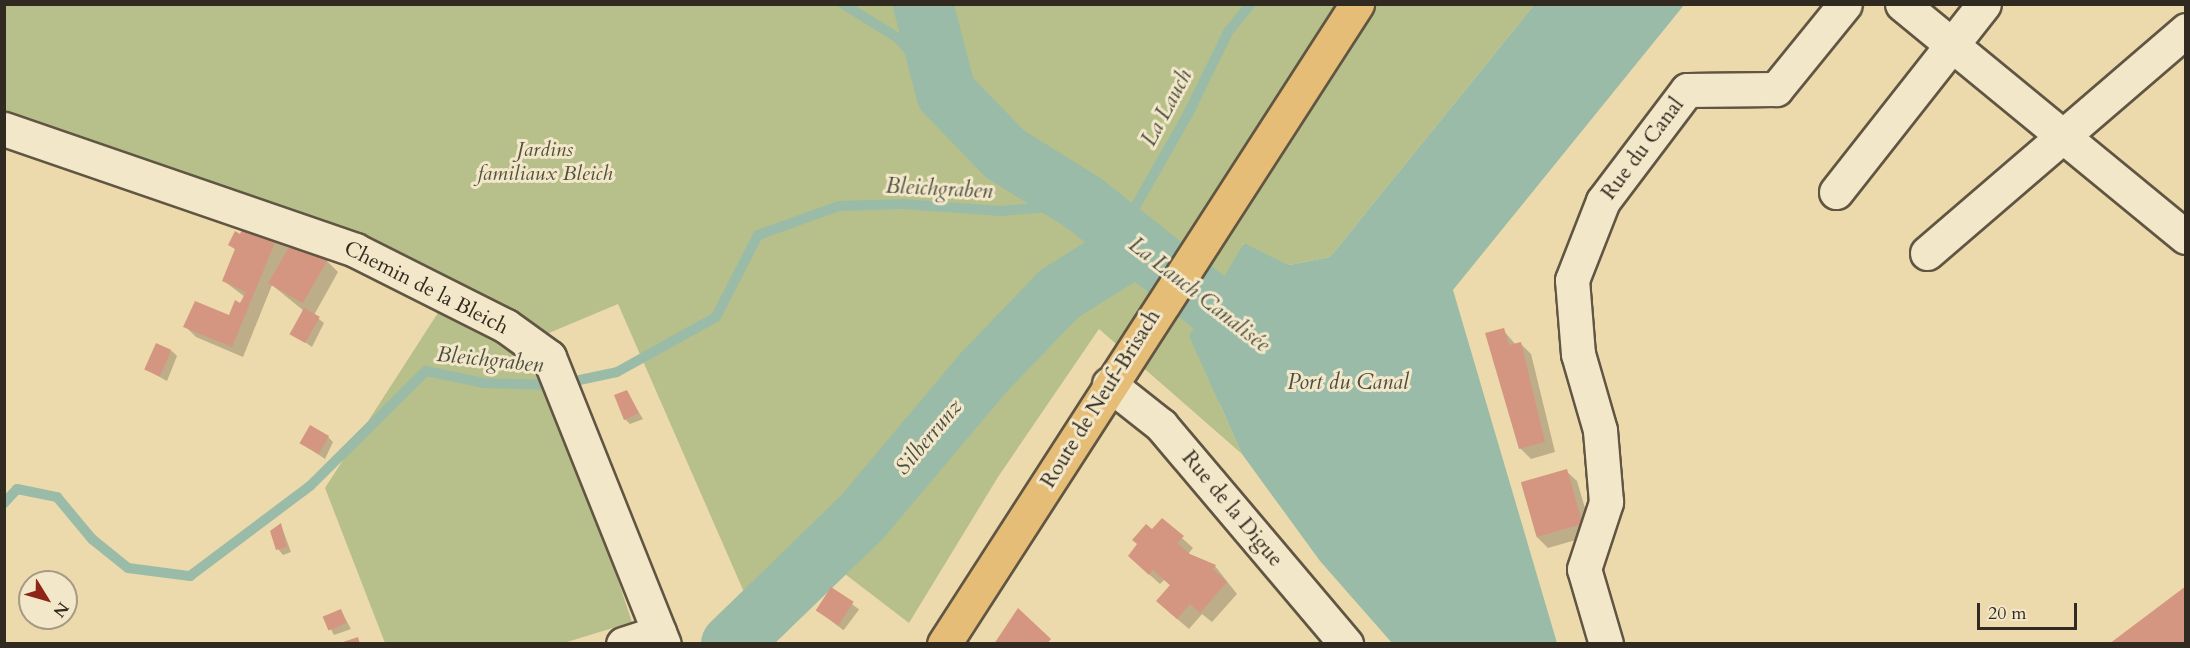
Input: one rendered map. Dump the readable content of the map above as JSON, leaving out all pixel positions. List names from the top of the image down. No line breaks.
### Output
{"streets":{"main road":["Route de Neuf-Brisach"],"street":["Rue du Canal","Chemin de la Bleich","Rue de la Digue"]},"crossings":[["Route de Neuf-Brisach","Rue de la Digue"]],"water":["La Lauch","Bleichgraben","La Lauch Canalisée","Port du Canal","Silberrunz"],"parks":["Jardins familiaux Bleich"],"scale_bar":"20 m","north":"bottom right"}
